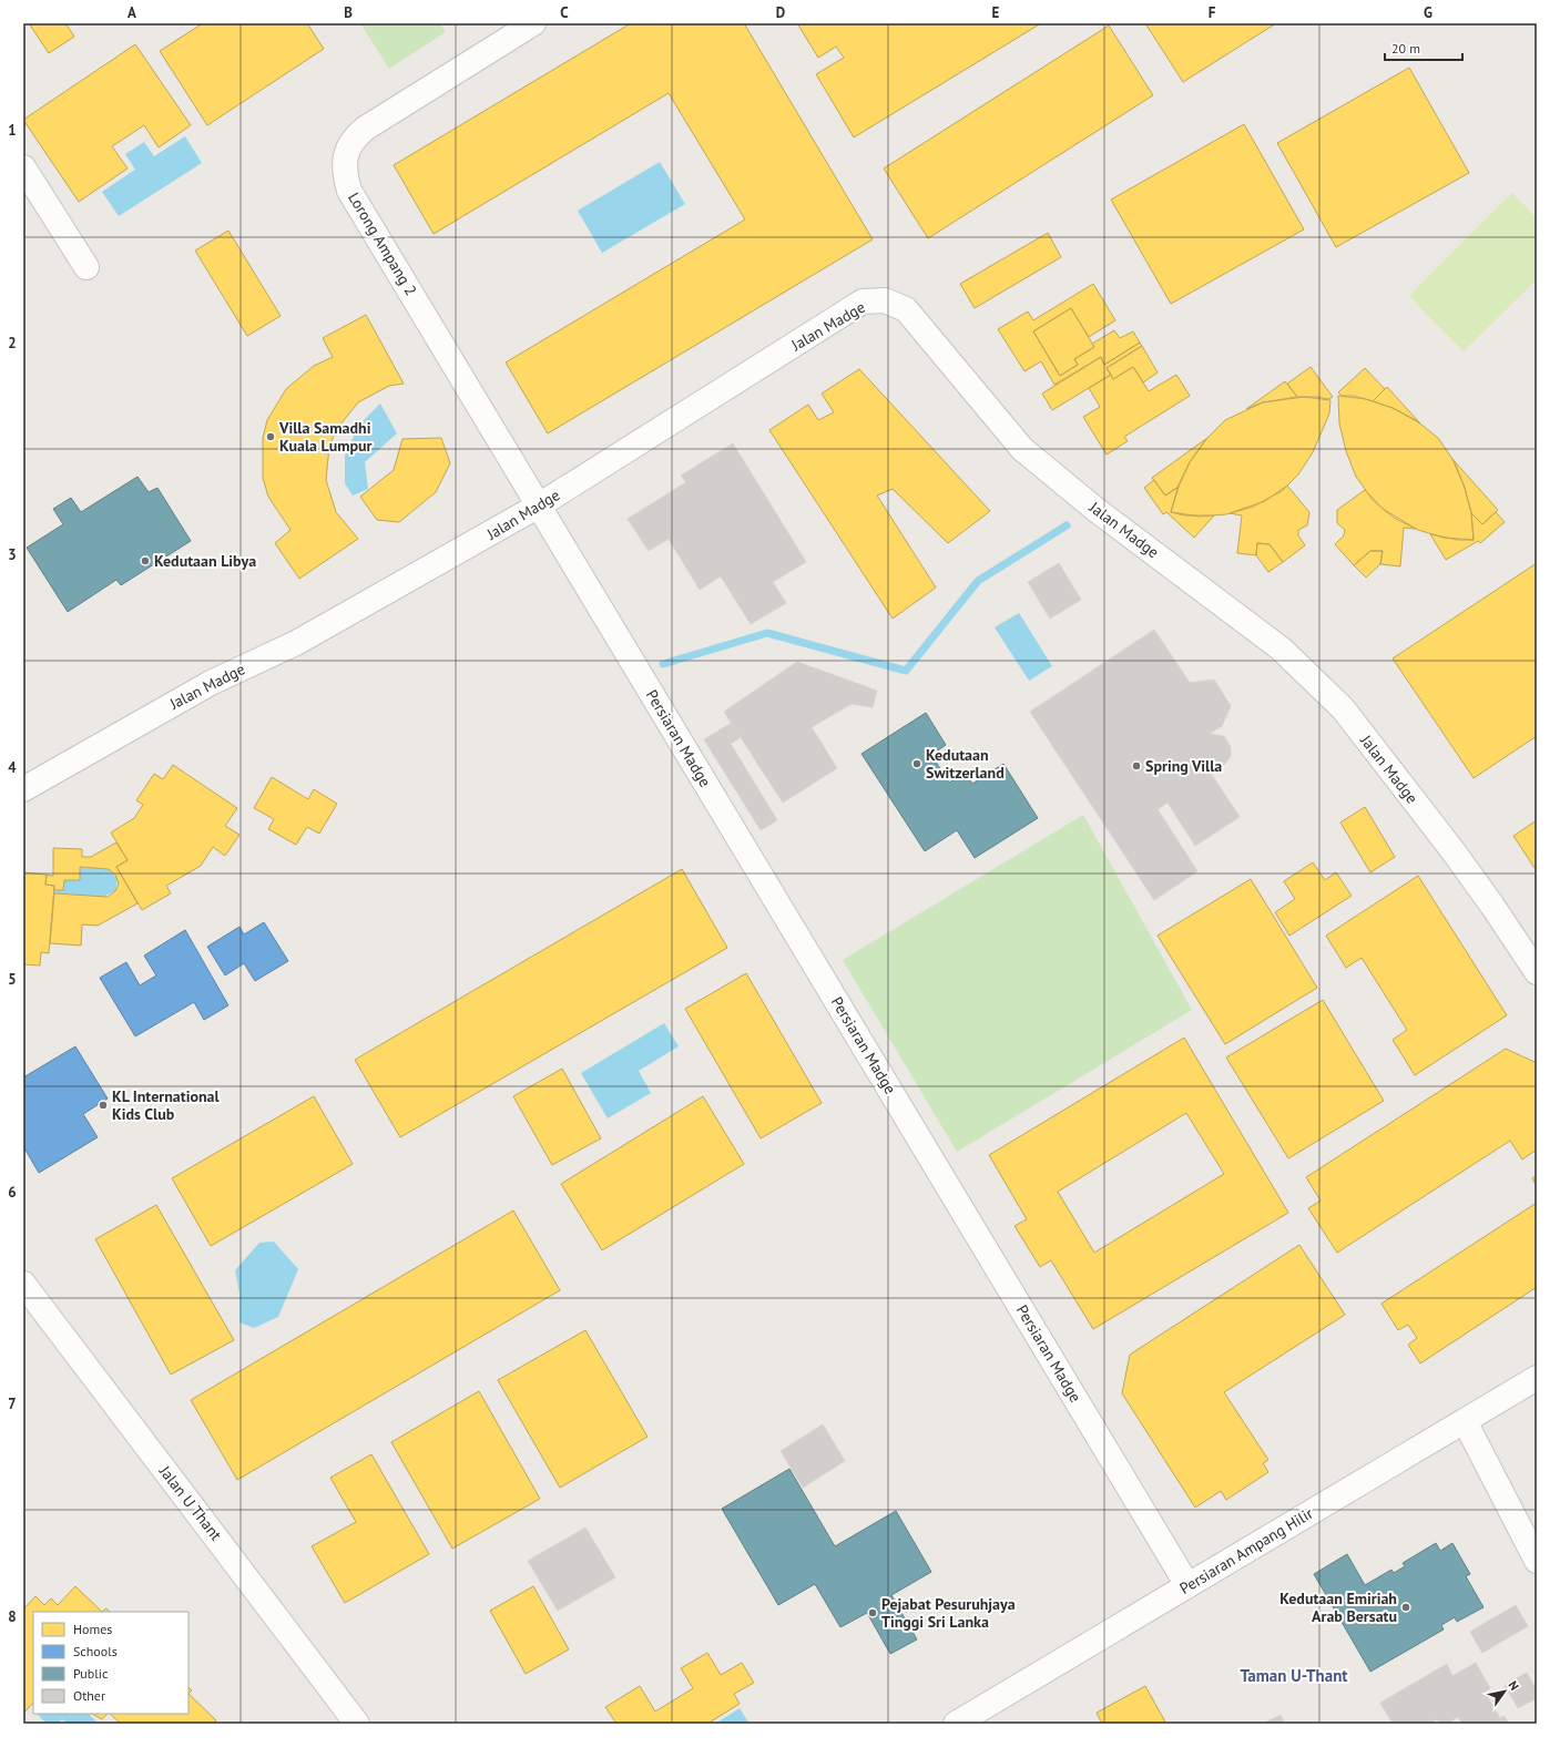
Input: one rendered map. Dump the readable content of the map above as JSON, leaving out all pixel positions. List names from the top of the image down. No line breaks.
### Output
{"streets":{"street":["Lorong Ampang 2","Jalan Madge","Persiaran Madge","Jalan U Thant","Persiaran Ampang Hilir"]},"crossings":[["Lorong Ampang 2","Jalan Madge"],["Lorong Ampang 2","Persiaran Madge"],["Jalan Madge","Persiaran Madge"],["Persiaran Madge","Persiaran Ampang Hilir"]],"districts":["Taman U-Thant"],"places":["Villa Samadhi Kuala Lumpur","Kedutaan Libya","Kedutaan Switzerland","Spring Villa","KL International Kids Club","Kedutaan Emiriah Arab Bersatu","Pejabat Pesuruhjaya Tinggi Sri Lanka"],"legend":["Homes","Schools","Public","Other"],"scale_bar":"20 m","north":"top right","grid":{"columns":["A","B","C","D","E","F","G"],"rows":["1","2","3","4","5","6","7","8"]}}
